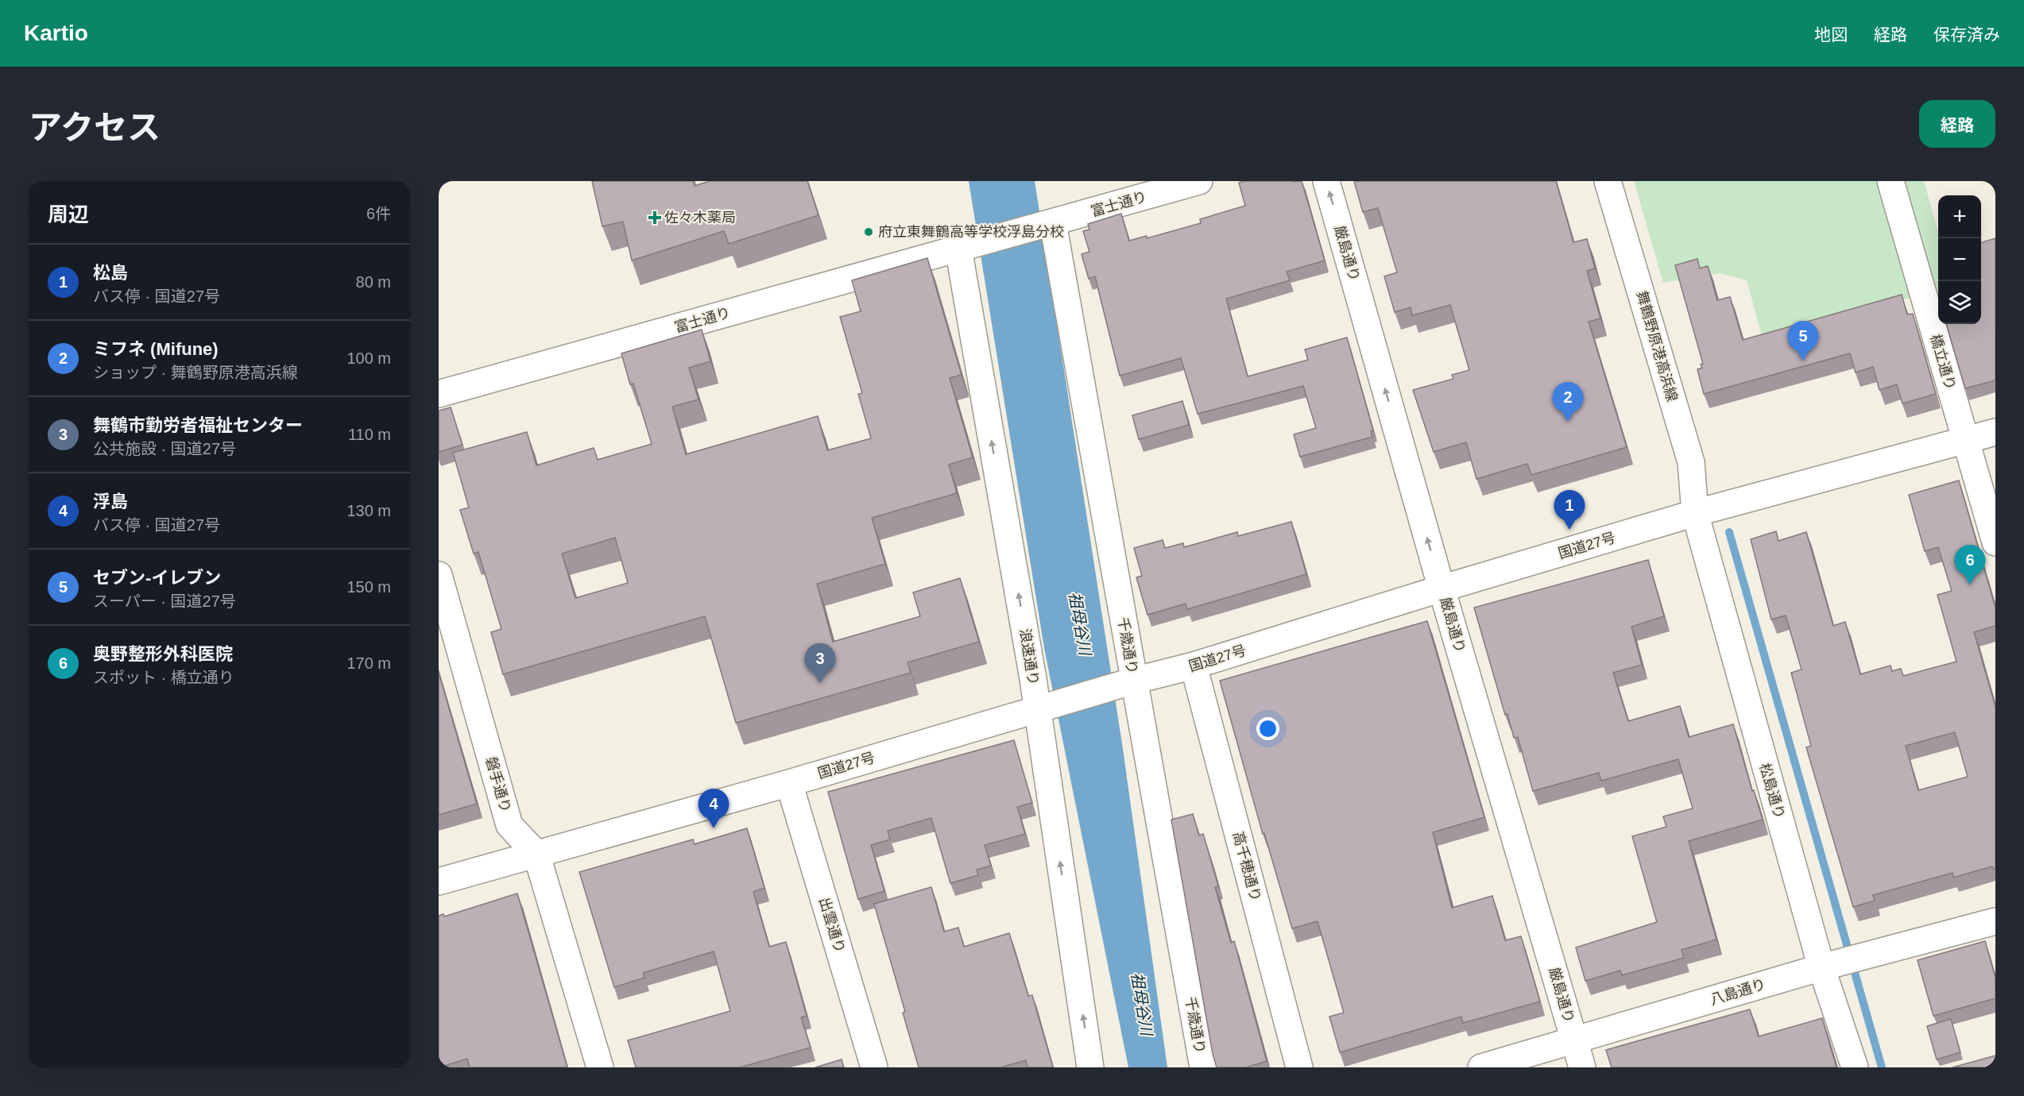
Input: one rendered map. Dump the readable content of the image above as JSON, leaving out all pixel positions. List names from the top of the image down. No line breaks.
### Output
{"streets":{"main road":["富士通り","厳島通り","舞鶴野原港高浜線","橋立通り","国道27号","千歳通り","浪速通り","磐手通り","松島通り","高千穂通り","出雲通り","八島通り"]},"crossings":[["富士通り","千歳通り"],["富士通り","浪速通り"],["厳島通り","国道27号"],["厳島通り","八島通り"],["舞鶴野原港高浜線","国道27号"],["舞鶴野原港高浜線","松島通り"],["橋立通り","国道27号"],["国道27号","千歳通り"],["国道27号","浪速通り"],["国道27号","磐手通り"],["国道27号","松島通り"],["国道27号","高千穂通り"],["国道27号","出雲通り"],["松島通り","八島通り"]],"one_way":["厳島通り","浪速通り"],"water":["祖母谷川"],"places":{"health":["佐々木薬局"],"other":["府立東舞鶴高等学校浮島分校"]},"page":{"header":"Kartio","nav":["地図","経路","保存済み"],"title":"アクセス","buttons":"経路","heading":["周辺","6件"],"map_buttons":["+","−"],"list":[{"mark":"1","name":"松島","note":"バス停 · 国道27号","value":"80 m"},{"mark":"2","name":"ミフネ (Mifune)","note":"ショップ · 舞鶴野原港高浜線","value":"100 m"},{"mark":"3","name":"舞鶴市勤労者福祉センター","note":"公共施設 · 国道27号","value":"110 m"},{"mark":"4","name":"浮島","note":"バス停 · 国道27号","value":"130 m"},{"mark":"5","name":"セブン-イレブン","note":"スーパー · 国道27号","value":"150 m"},{"mark":"6","name":"奥野整形外科医院","note":"スポット · 橋立通り","value":"170 m"}],"pins":["5","2","1","6","3","4"]}}
